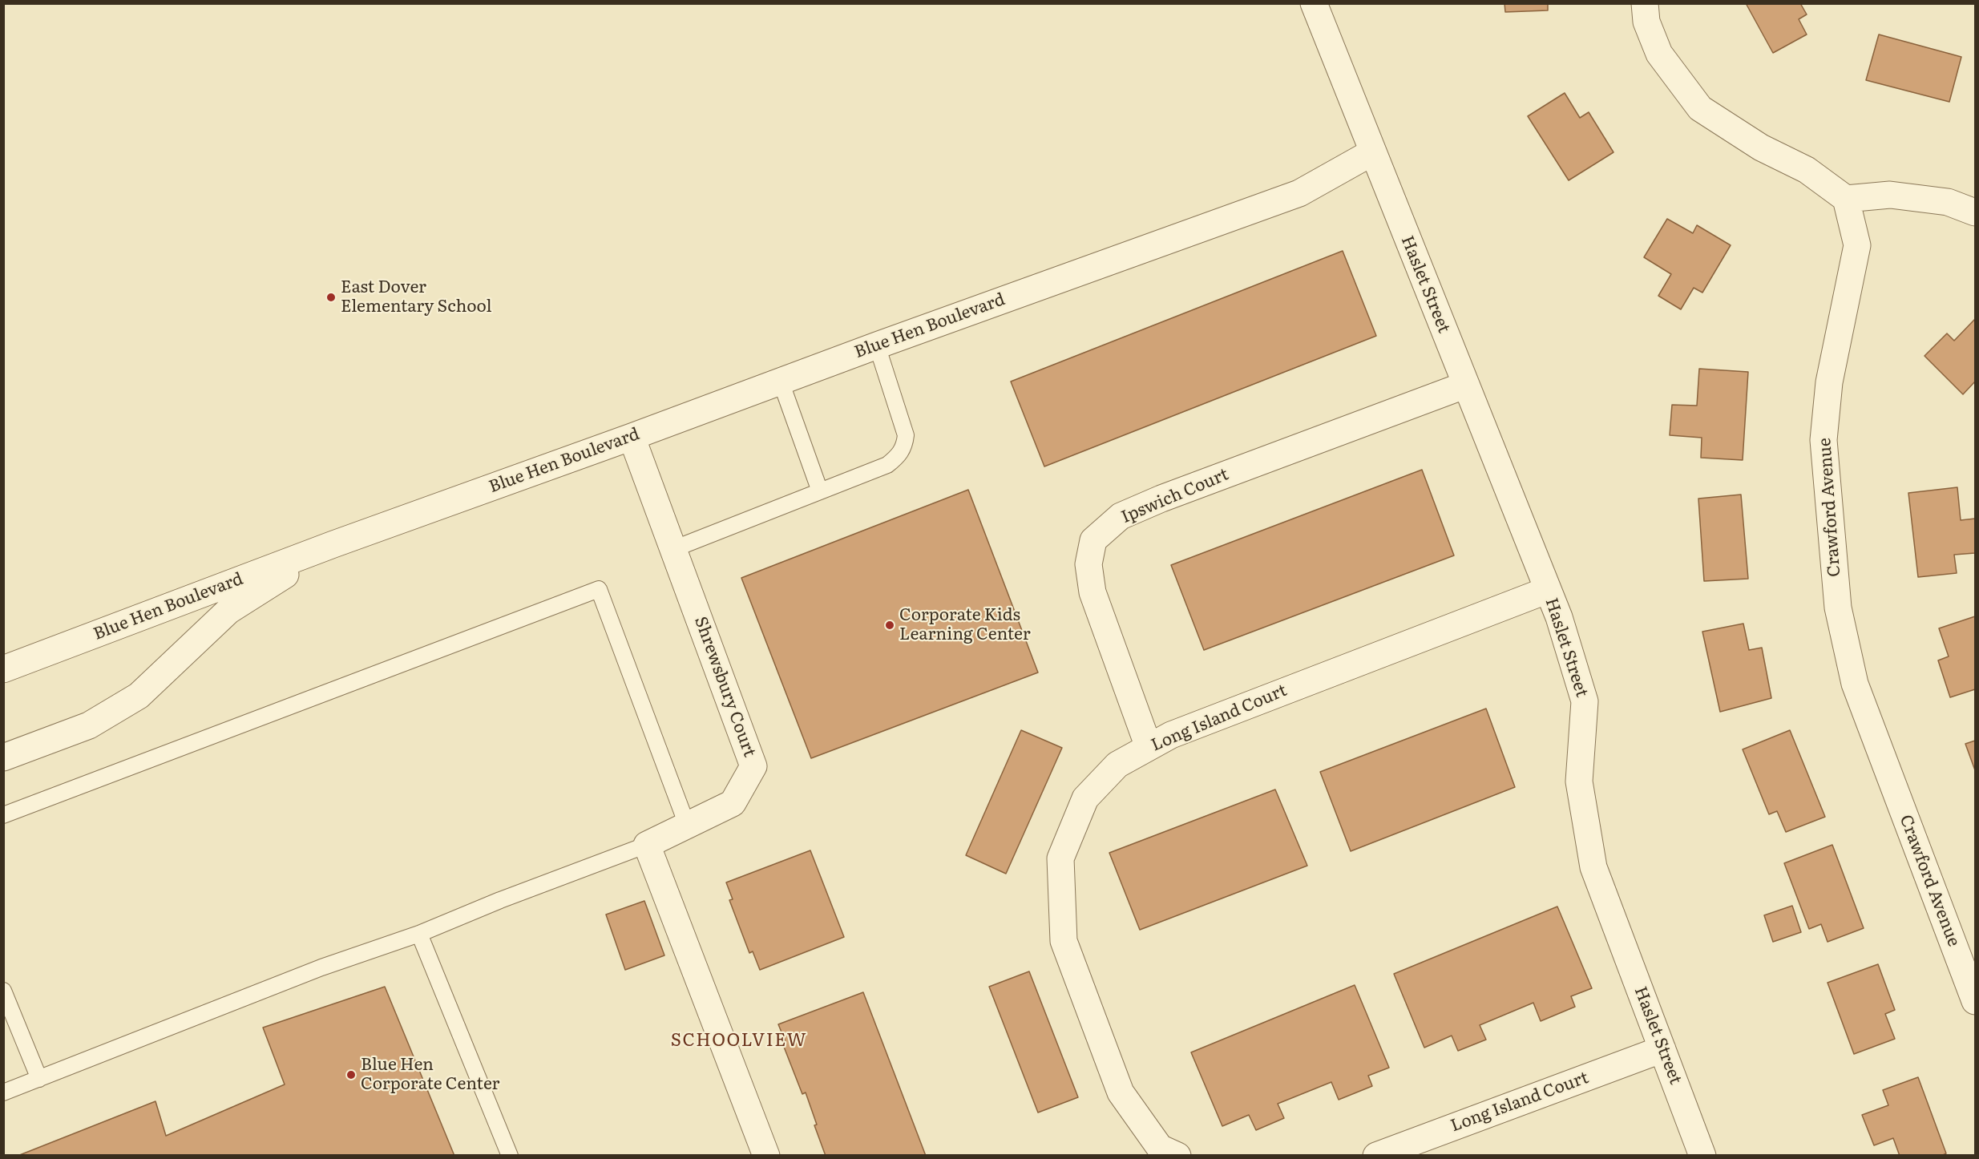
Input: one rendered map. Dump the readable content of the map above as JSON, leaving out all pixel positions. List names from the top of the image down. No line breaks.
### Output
{"streets":{"street":["Haslet Street","Blue Hen Boulevard","Ipswich Court","Crawford Avenue","Shrewsbury Court","Long Island Court"]},"crossings":[["Haslet Street","Blue Hen Boulevard"],["Haslet Street","Ipswich Court"],["Haslet Street","Long Island Court"],["Blue Hen Boulevard","Shrewsbury Court"],["Ipswich Court","Long Island Court"]],"districts":["SCHOOLVIEW"],"places":["East Dover Elementary School","Corporate Kids Learning Center","Blue Hen Corporate Center"]}
